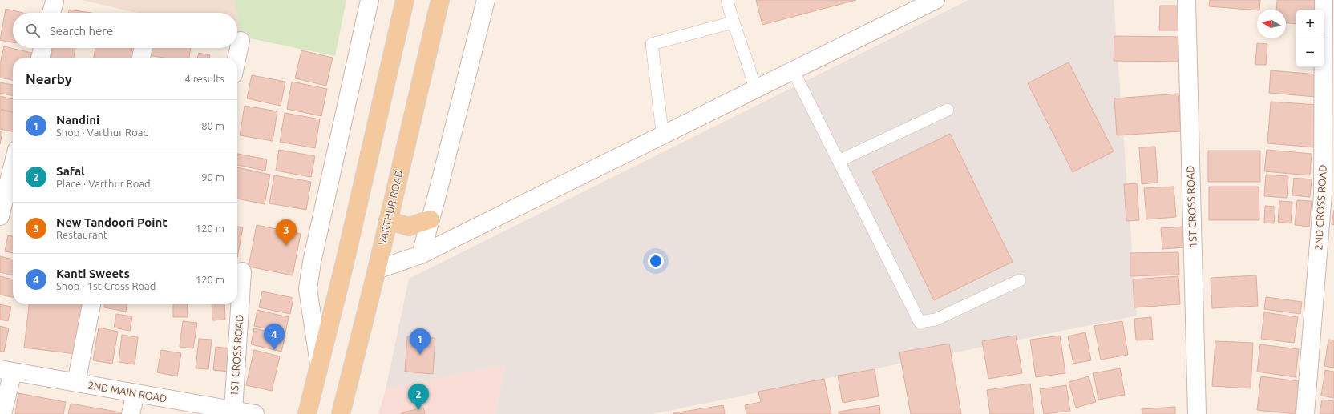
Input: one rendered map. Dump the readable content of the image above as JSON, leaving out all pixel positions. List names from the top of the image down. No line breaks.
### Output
{"streets":{"main road":["VARTHUR ROAD"],"street":["1ST CROSS ROAD","2ND CROSS ROAD","2ND MAIN ROAD"]},"crossings":[["1ST CROSS ROAD","2ND MAIN ROAD"]],"north":"left","page":{"map_buttons":["+","−"],"search":"Search here","heading":["Nearby","4 results"],"list":[{"mark":"1","name":"Nandini","note":"Shop · Varthur Road","value":"80 m"},{"mark":"2","name":"Safal","note":"Place · Varthur Road","value":"90 m"},{"mark":"3","name":"New Tandoori Point","note":"Restaurant","value":"120 m"},{"mark":"4","name":"Kanti Sweets","note":"Shop · 1st Cross Road","value":"120 m"}],"pins":["3","4","1","2"]}}
